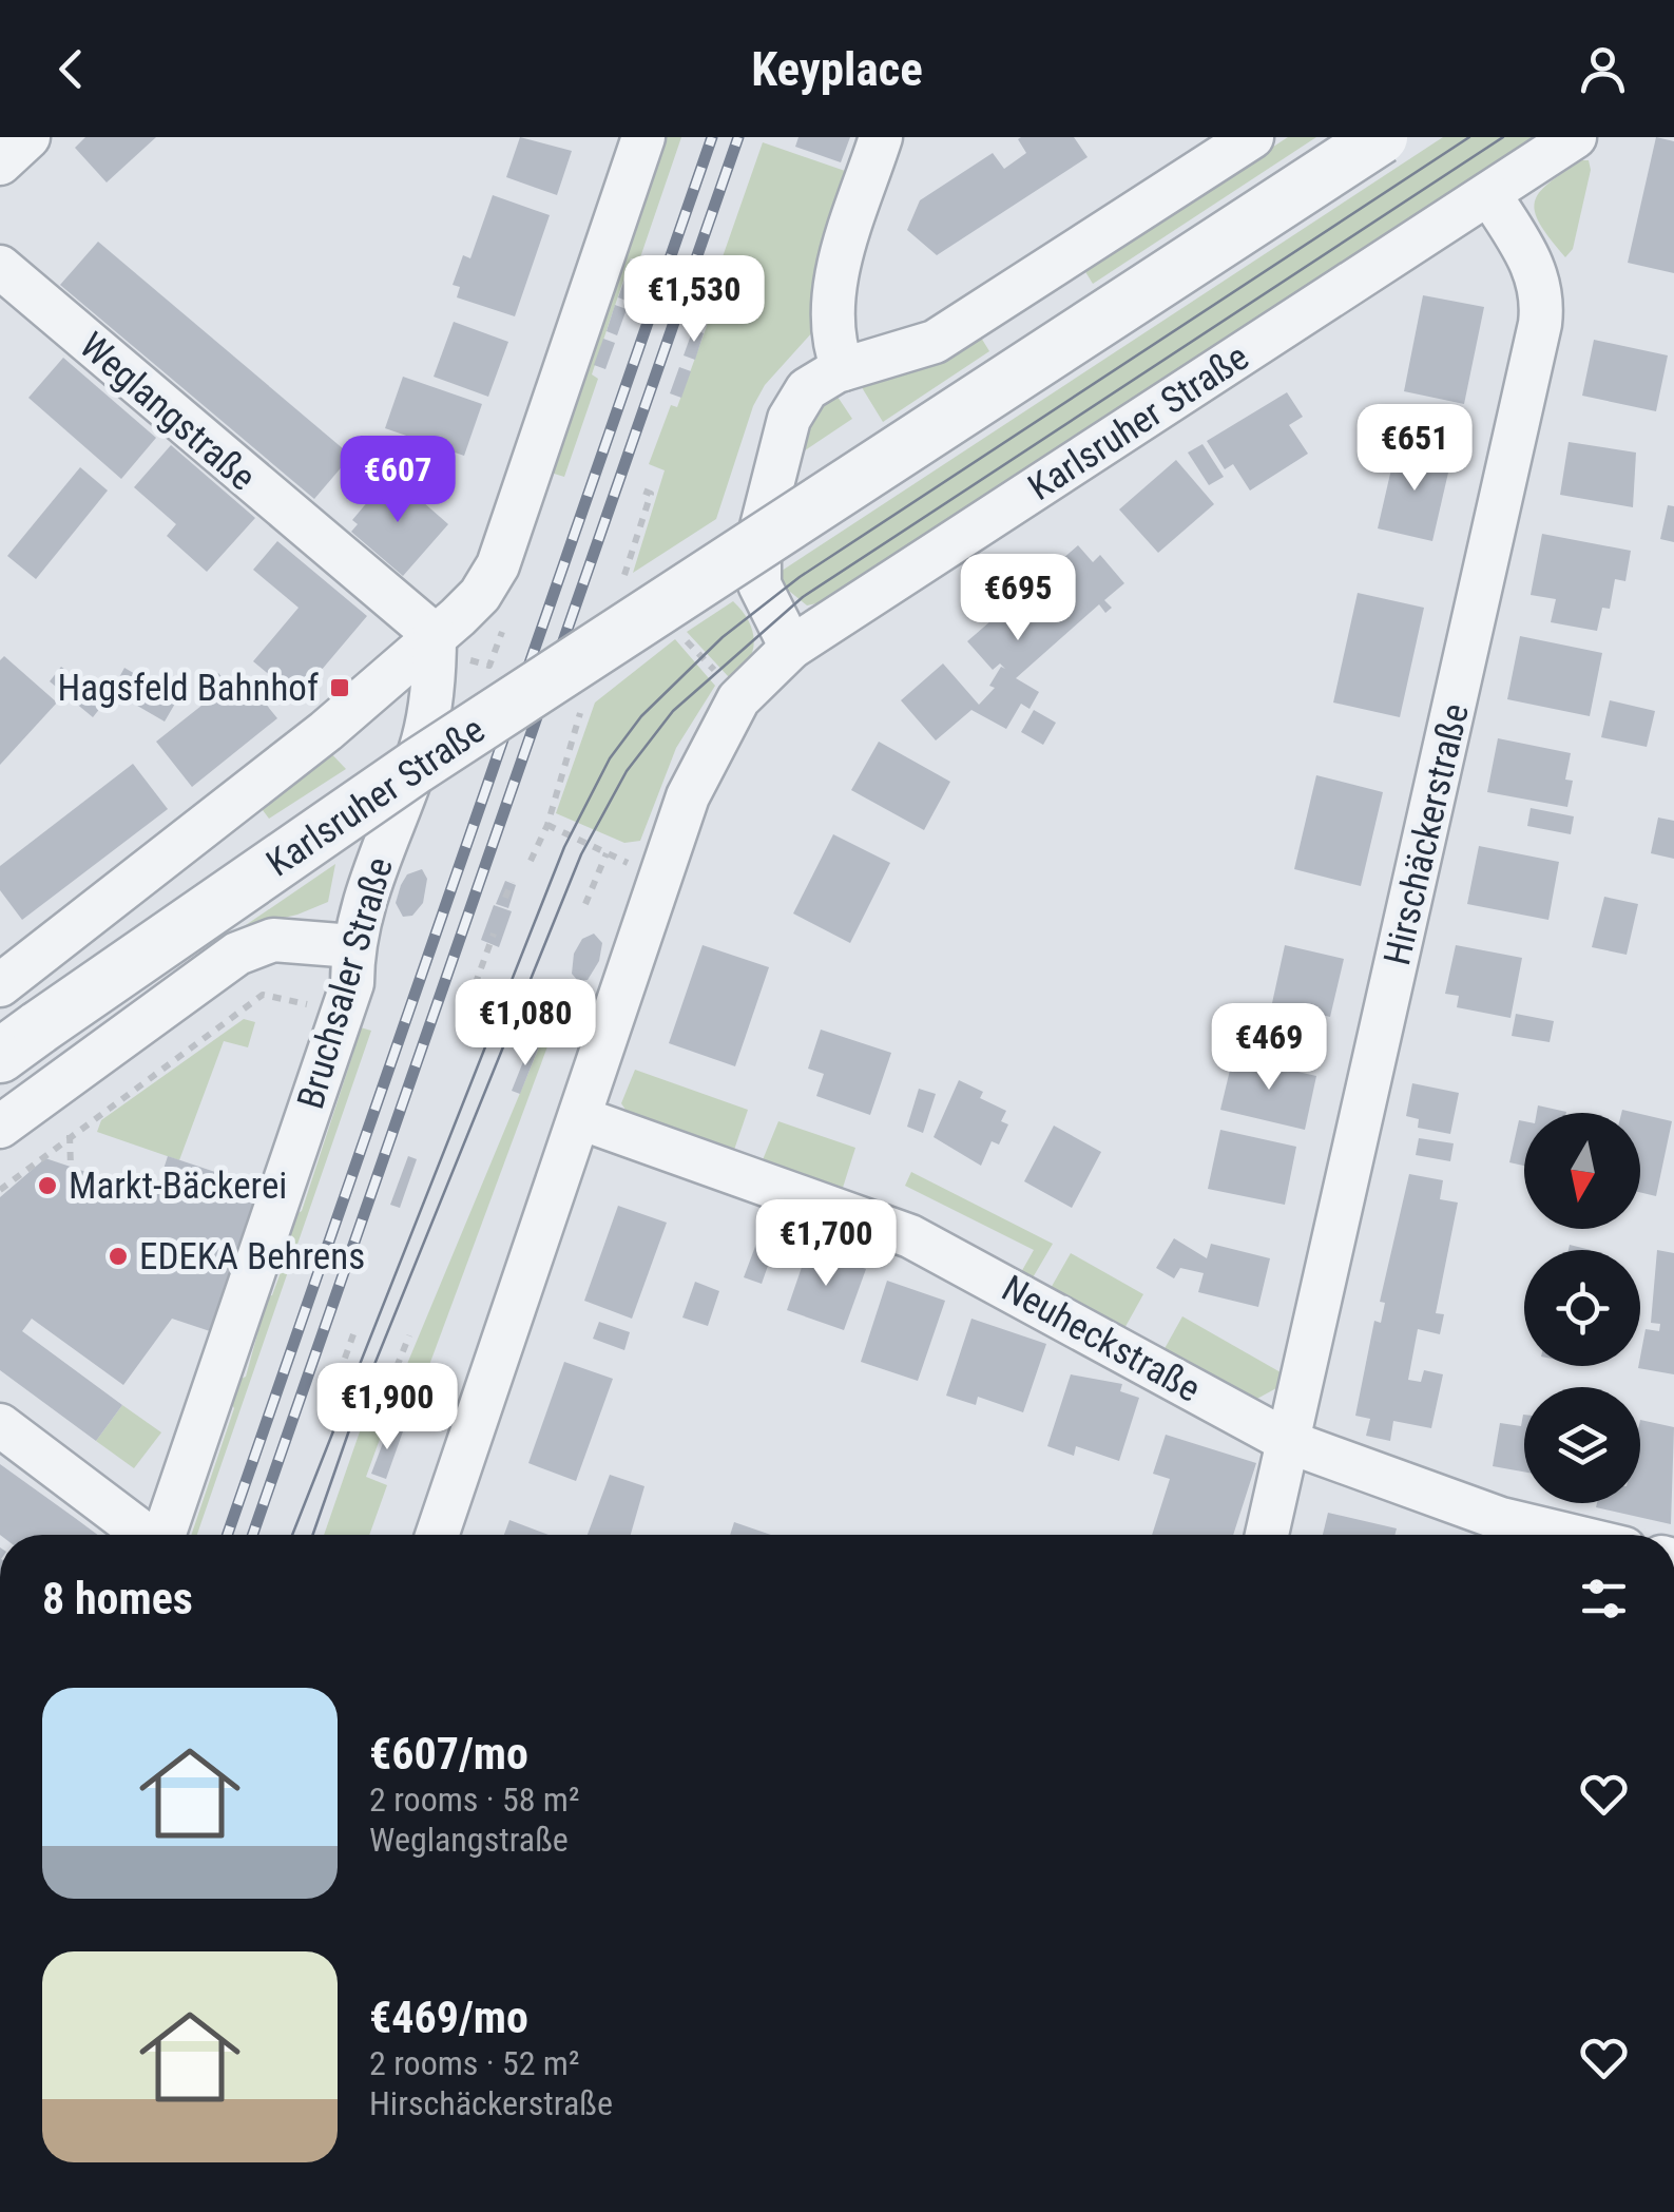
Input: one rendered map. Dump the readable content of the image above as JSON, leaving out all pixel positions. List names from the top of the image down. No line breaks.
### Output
{"streets":{"street":["Weglangstraße","Karlsruher Straße","Hirschäckerstraße","Bruchsaler Straße","Neuheckstraße"]},"crossings":[["Weglangstraße","Karlsruher Straße"],["Weglangstraße","Bruchsaler Straße"],["Karlsruher Straße","Hirschäckerstraße"],["Karlsruher Straße","Bruchsaler Straße"],["Karlsruher Straße","Neuheckstraße"],["Hirschäckerstraße","Neuheckstraße"]],"places":{"transit":["Hagsfeld Bahnhof"],"other":["Markt-Bäckerei","EDEKA Behrens"]},"north":"bottom","page":{"header":"Keyplace","price":["€1,530","€651","€607","€695","€1,080","€469","€1,700","€1,900"],"heading":"8 homes","list":[{"name":"€607/mo","note":"2 rooms · 58 m² · Weglangstraße"},{"name":"€469/mo","note":"2 rooms · 52 m² · Hirschäckerstraße"}]}}
